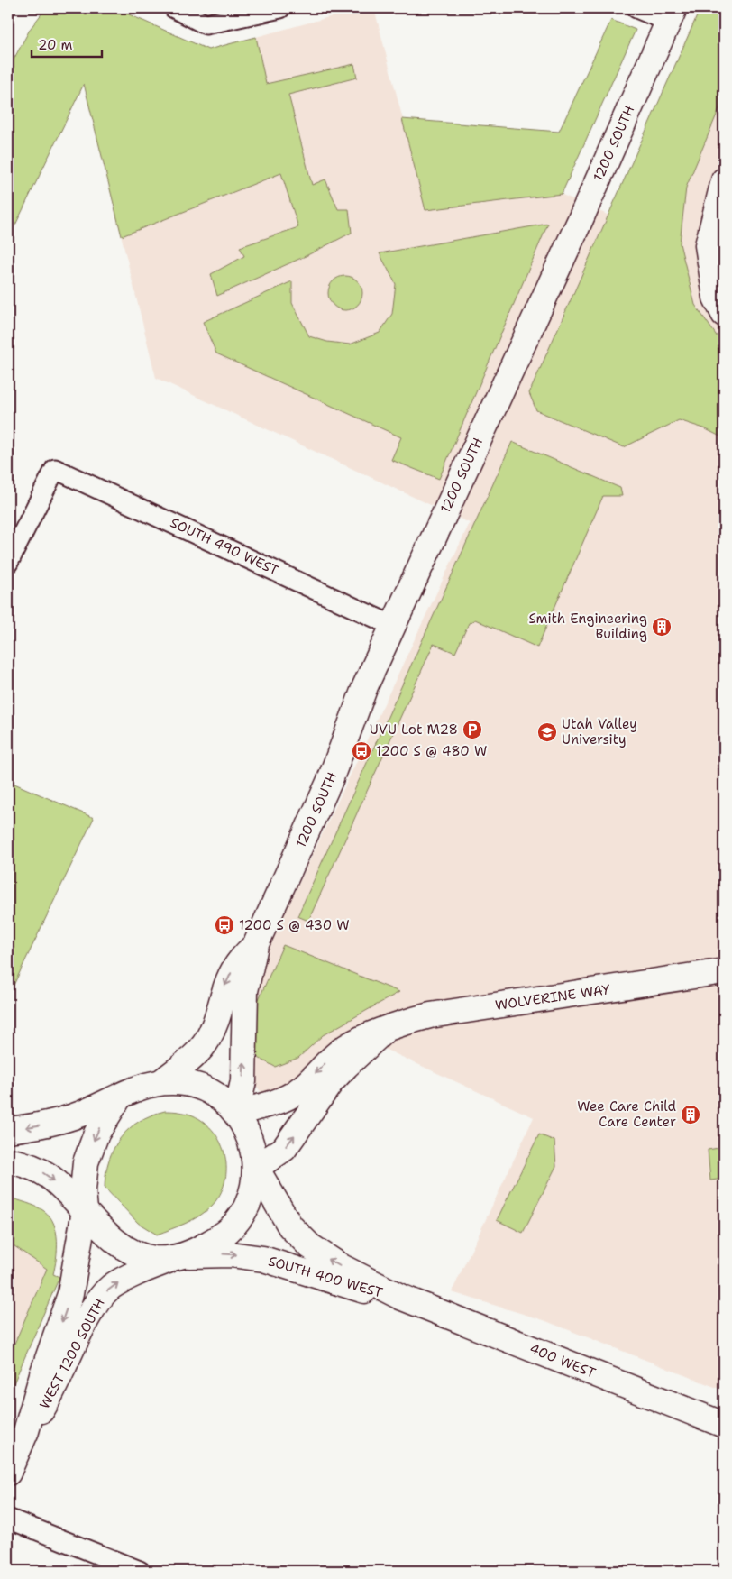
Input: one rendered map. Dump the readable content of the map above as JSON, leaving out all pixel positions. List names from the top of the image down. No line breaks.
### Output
{"streets":{"street":["1200 SOUTH","SOUTH 490 WEST","WOLVERINE WAY","SOUTH 400 WEST","WEST 1200 SOUTH","400 WEST"]},"crossings":[["1200 SOUTH","SOUTH 490 WEST"],["1200 SOUTH","WOLVERINE WAY"],["WOLVERINE WAY","SOUTH 400 WEST"],["SOUTH 400 WEST","WEST 1200 SOUTH"],["SOUTH 400 WEST","400 WEST"]],"places":{"building":["Smith Engineering Building","Wee Care Child Care Center"],"parking":["UVU Lot M28"],"school or university":["Utah Valley University"],"bus stop":["1200 S @ 480 W","1200 S @ 430 W"]},"scale_bar":"20 m"}
